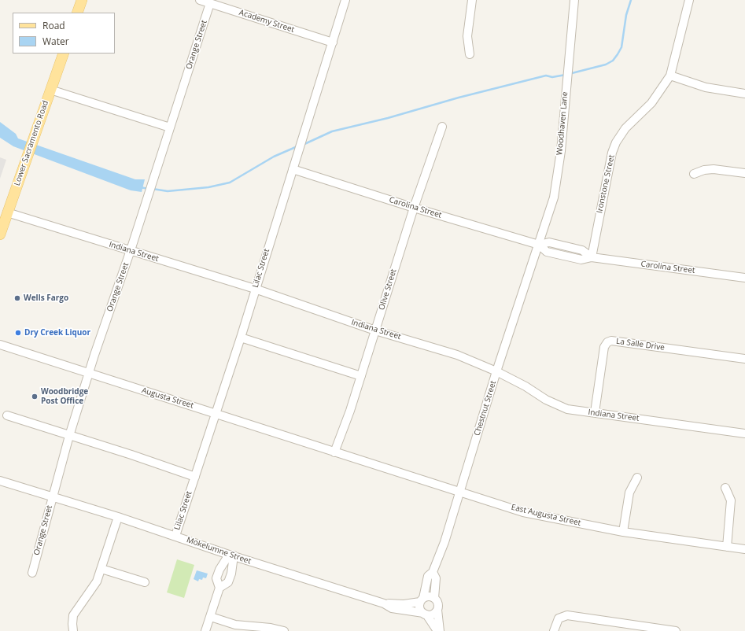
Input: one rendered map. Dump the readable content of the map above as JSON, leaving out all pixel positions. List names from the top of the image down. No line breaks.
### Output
{"streets":{"main road":["Lower Sacramento Road"],"street":["Academy Street","Orange Street","Woodhaven Lane","Ironstone Street","Carolina Street","Indiana Street","Lilac Street","Olive Street","La Salle Drive","Augusta Street","Chestnut Street","East Augusta Street","Mokelumne Street"]},"crossings":[["Academy Street","Orange Street"],["Academy Street","Lilac Street"],["Orange Street","Indiana Street"],["Orange Street","Augusta Street"],["Orange Street","Mokelumne Street"],["Woodhaven Lane","Carolina Street"],["Woodhaven Lane","Chestnut Street"],["Lower Sacramento Road","Indiana Street"],["Ironstone Street","Carolina Street"],["Carolina Street","Lilac Street"],["Carolina Street","Olive Street"],["Carolina Street","Chestnut Street"],["Indiana Street","Lilac Street"],["Indiana Street","Olive Street"],["Indiana Street","La Salle Drive"],["Indiana Street","Chestnut Street"],["Lilac Street","Augusta Street"],["Lilac Street","Mokelumne Street"],["Olive Street","Augusta Street"],["Olive Street","East Augusta Street"],["Augusta Street","East Augusta Street"],["Chestnut Street","East Augusta Street"],["Chestnut Street","Mokelumne Street"]],"places":["Wells Fargo","Dry Creek Liquor","Woodbridge Post Office"],"legend":["Road","Water"]}
